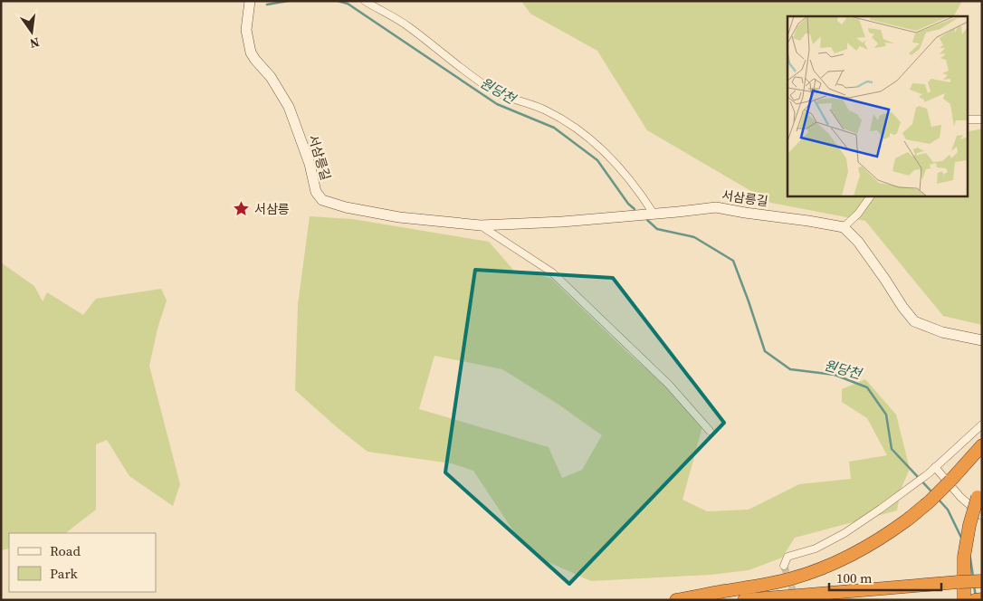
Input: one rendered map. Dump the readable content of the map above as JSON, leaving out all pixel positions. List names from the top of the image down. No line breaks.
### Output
{"streets":{"street":["서삼릉길"]},"water":["원당천"],"places":{"place":["서삼릉"]},"legend":["Road","Park"],"scale_bar":"100 m","north":"bottom"}
